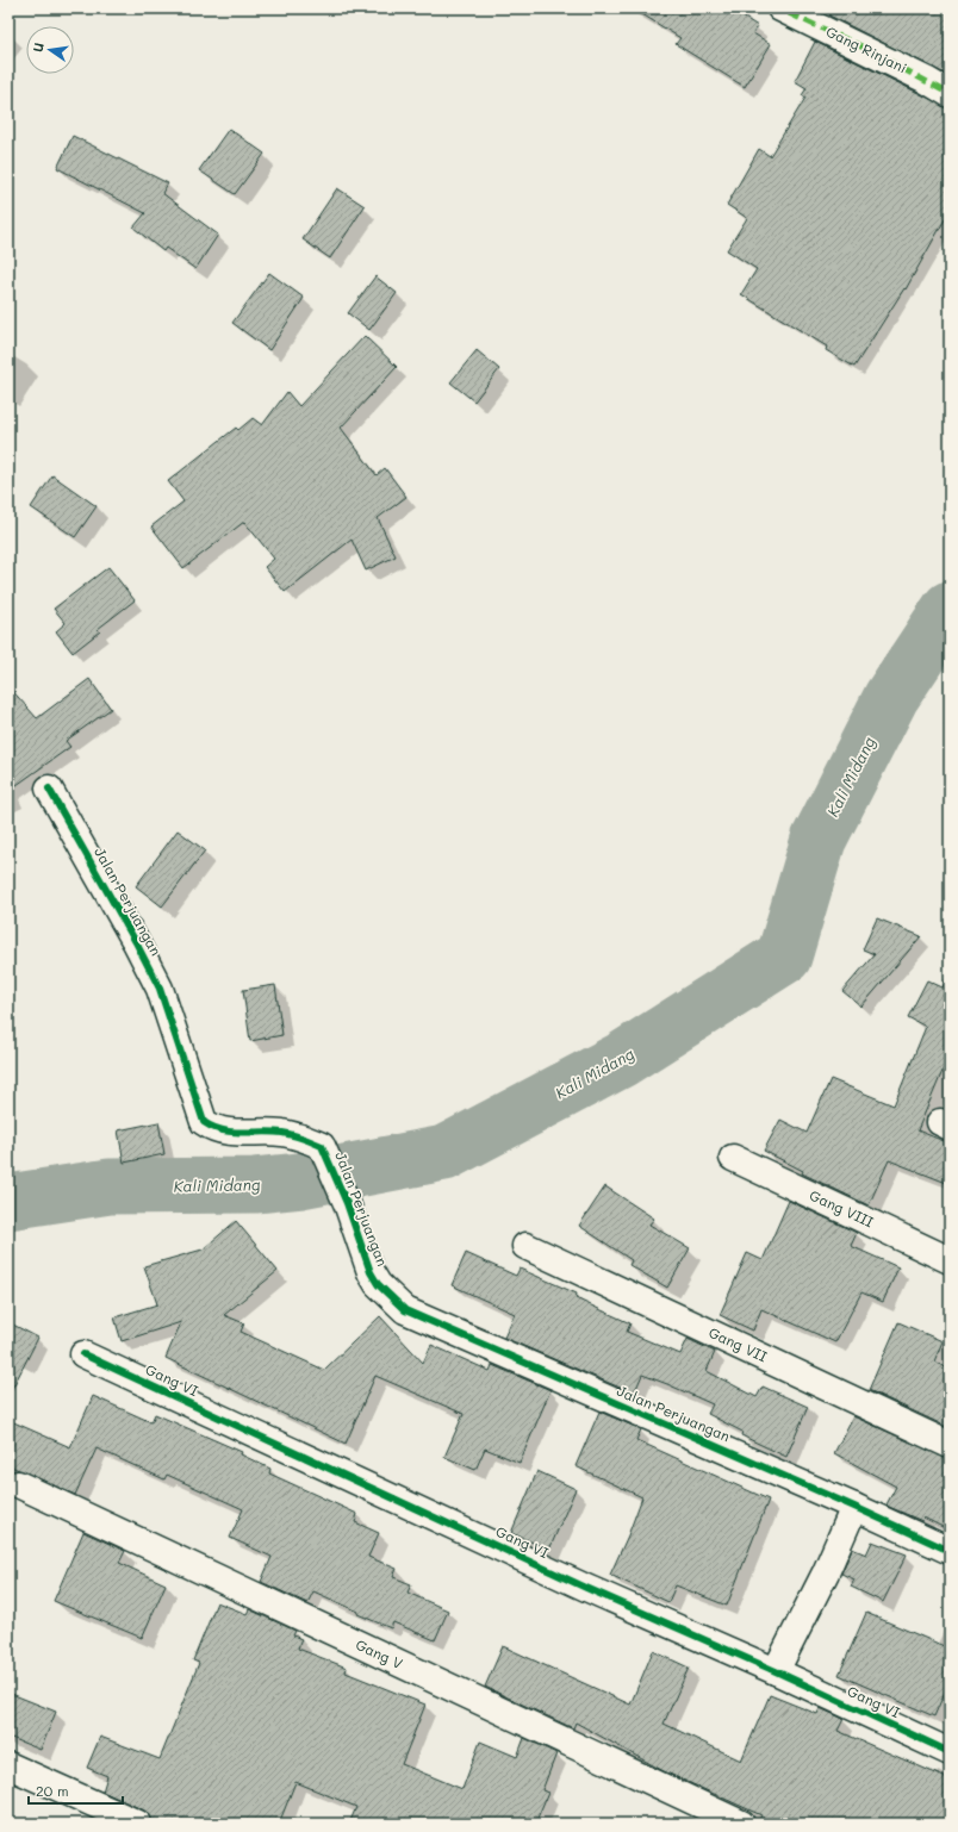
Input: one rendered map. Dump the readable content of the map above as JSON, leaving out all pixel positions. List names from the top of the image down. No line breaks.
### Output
{"streets":{"street":["Gang Rinjani","Jalan Perjuangan","Gang VIII","Gang VII","Gang VI","Gang V"]},"water":["Kali Midang"],"scale_bar":"20 m","north":"left"}
